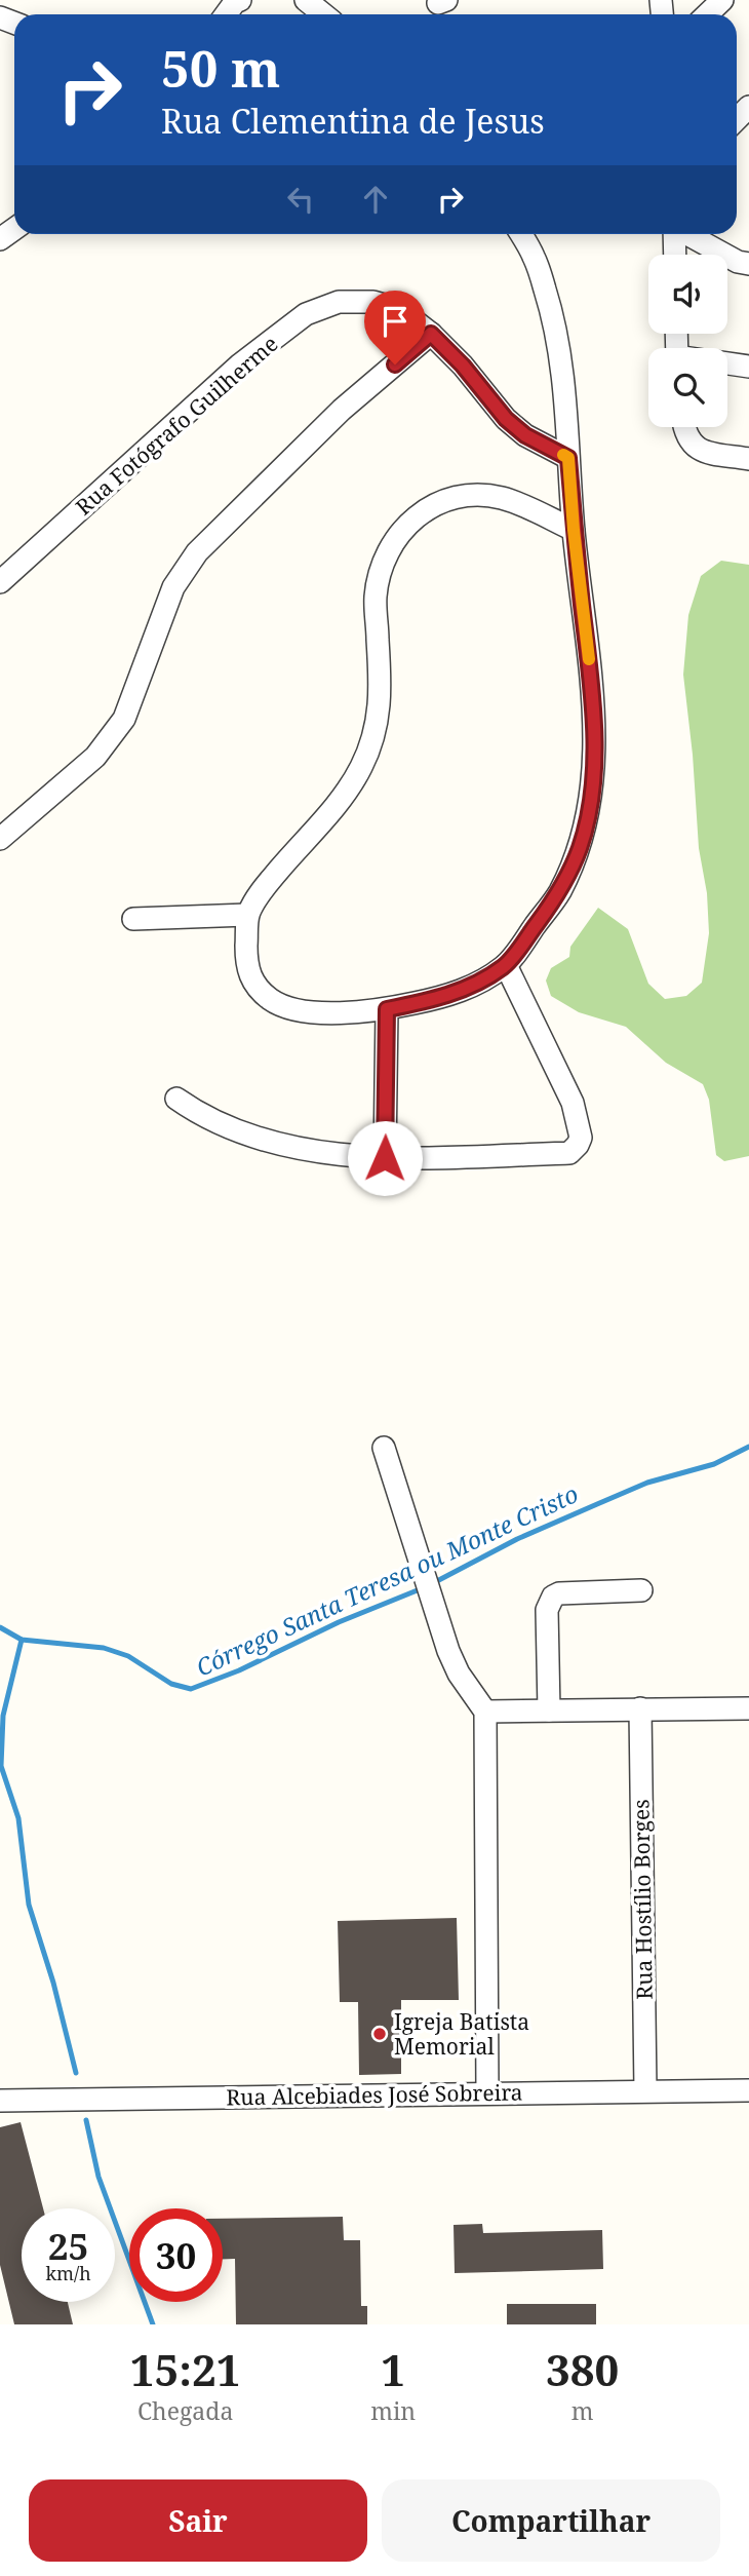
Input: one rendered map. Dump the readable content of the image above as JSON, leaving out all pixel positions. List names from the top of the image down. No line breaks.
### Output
{"streets":{"street":["Rua Fotógrafo Guilherme","Rua Hostílio Borges","Rua Alcebiades José Sobreira"]},"crossings":[["Rua Hostílio Borges","Rua Alcebiades José Sobreira"]],"water":["Córrego Santa Teresa ou Monte Cristo"],"places":["Igreja Batista Memorial"],"page":{"turn":["50 m","Rua Clementina de Jesus"],"speed":"25 km/h","limit":"30","eta":["15:21","Chegada","1","min","380","m"],"buttons":["Sair","Compartilhar"]}}
